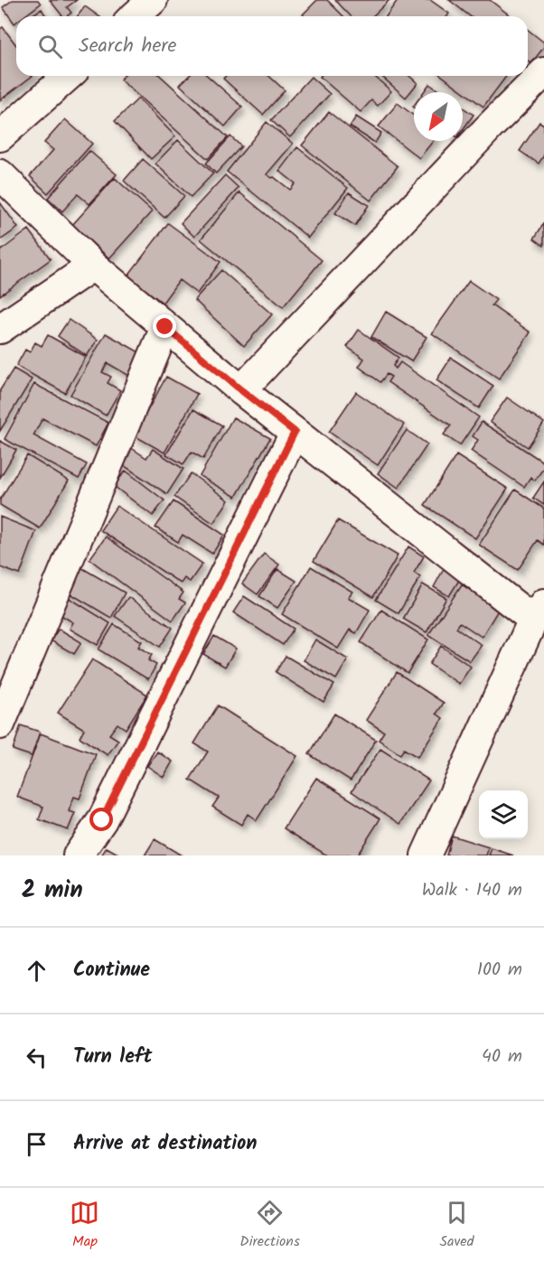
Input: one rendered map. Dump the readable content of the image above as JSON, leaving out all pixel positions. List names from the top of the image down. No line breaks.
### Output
{"north":"bottom left","page":{"search":"Search here","heading":["2 min","Walk · 140 m"],"list":[["Continue","100 m"],["Turn left","40 m"],"Arrive at destination"],"nav":["Map","Directions","Saved"]}}
